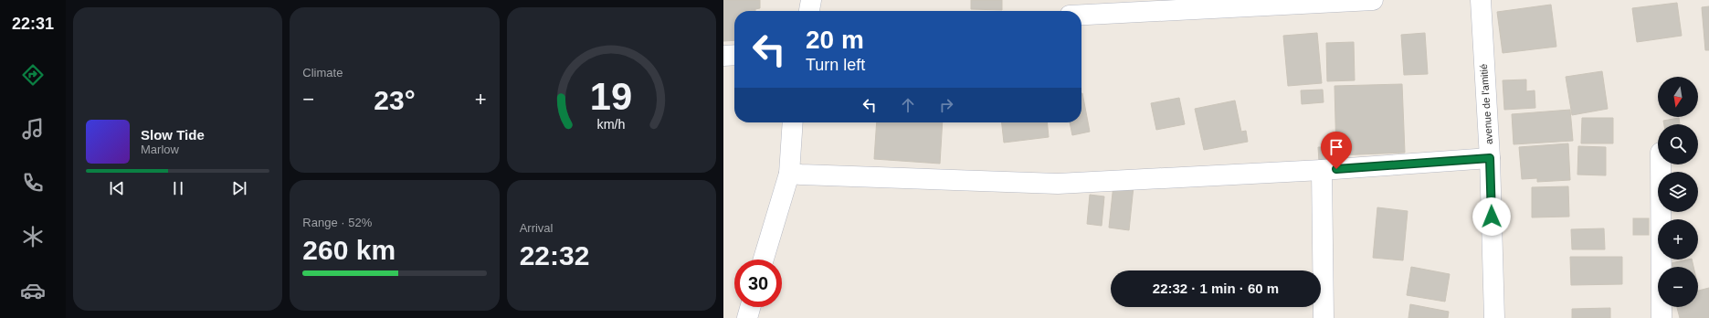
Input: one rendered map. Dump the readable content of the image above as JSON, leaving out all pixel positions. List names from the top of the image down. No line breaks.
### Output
{"streets":{"street":["avenue de l'amitié"]},"north":"bottom","page":{"tabs":"22:31","tile":["Climate",["Range · 52%","260 km"],["Arrival","22:32"]],"turn":["20 m","Turn left"],"map_buttons":["+","−"],"heat":["−","23°","+"],"song":["Slow Tide","Marlow"],"limit":"30","trip":"22:32 · 1 min · 60 m","gauge":["19","km/h"]}}
